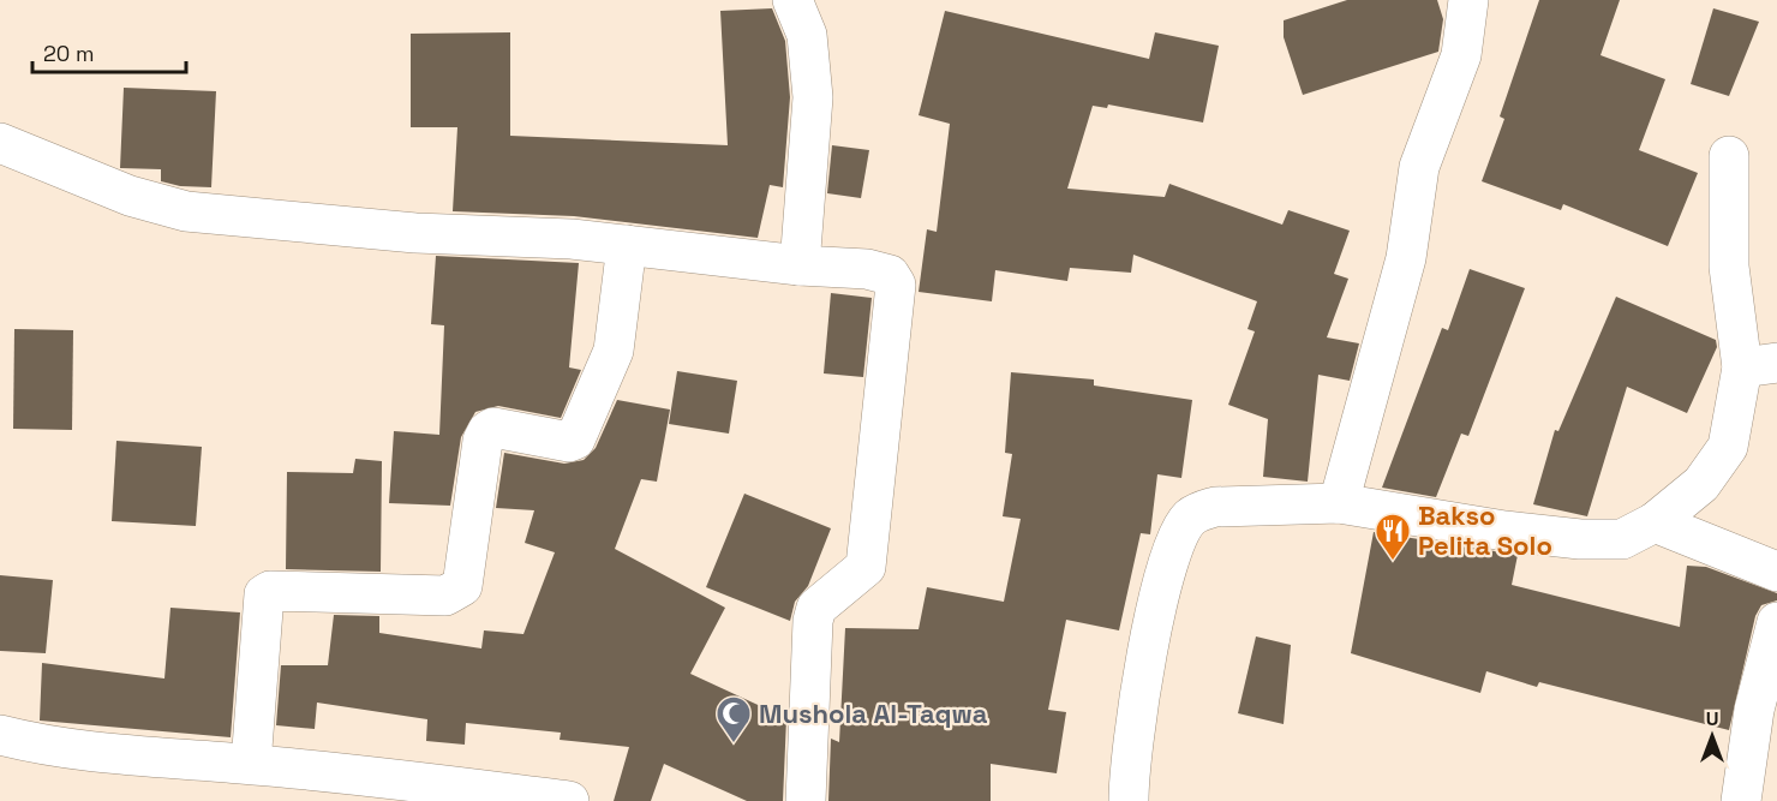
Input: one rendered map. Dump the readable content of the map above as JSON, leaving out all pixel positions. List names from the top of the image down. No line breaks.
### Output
{"places":{"restaurant":["Bakso Pelita Solo"],"mosque":["Mushola Al-Taqwa"]},"scale_bar":"20 m","north":"top"}
